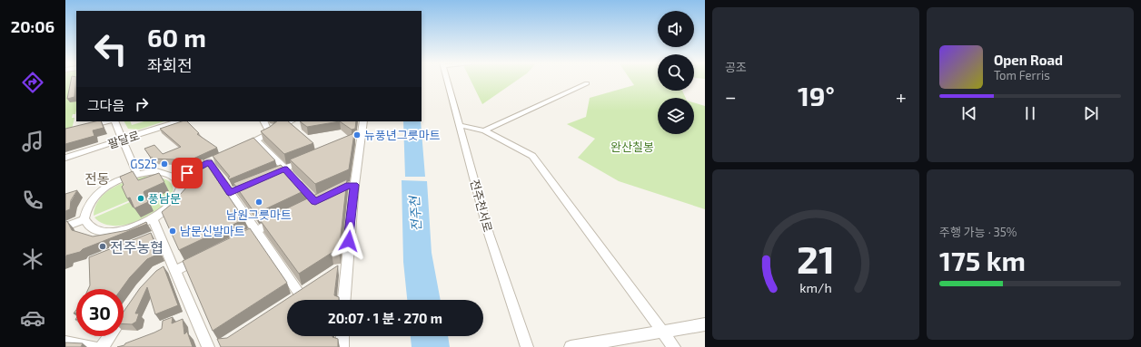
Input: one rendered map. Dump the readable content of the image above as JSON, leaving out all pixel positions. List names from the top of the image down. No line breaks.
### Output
{"streets":{"street":["팔달로","전주천서로"]},"districts":["전동"],"water":["전주천"],"parks":["완산칠봉"],"places":["뉴풍년그릇마트","GS25","풍남문","남원그릇마트","남문신발마트","전주농협"],"page":{"tabs":"20:06","tile":["공조",["주행 가능 · 35%","175 km"]],"turn":["60 m","좌회전"],"song":["Open Road","Tom Ferris"],"heat":["−","19°","+"],"then":"그다음","limit":"30","trip":"20:07 · 1 분 · 270 m","gauge":["21","km/h"]}}
